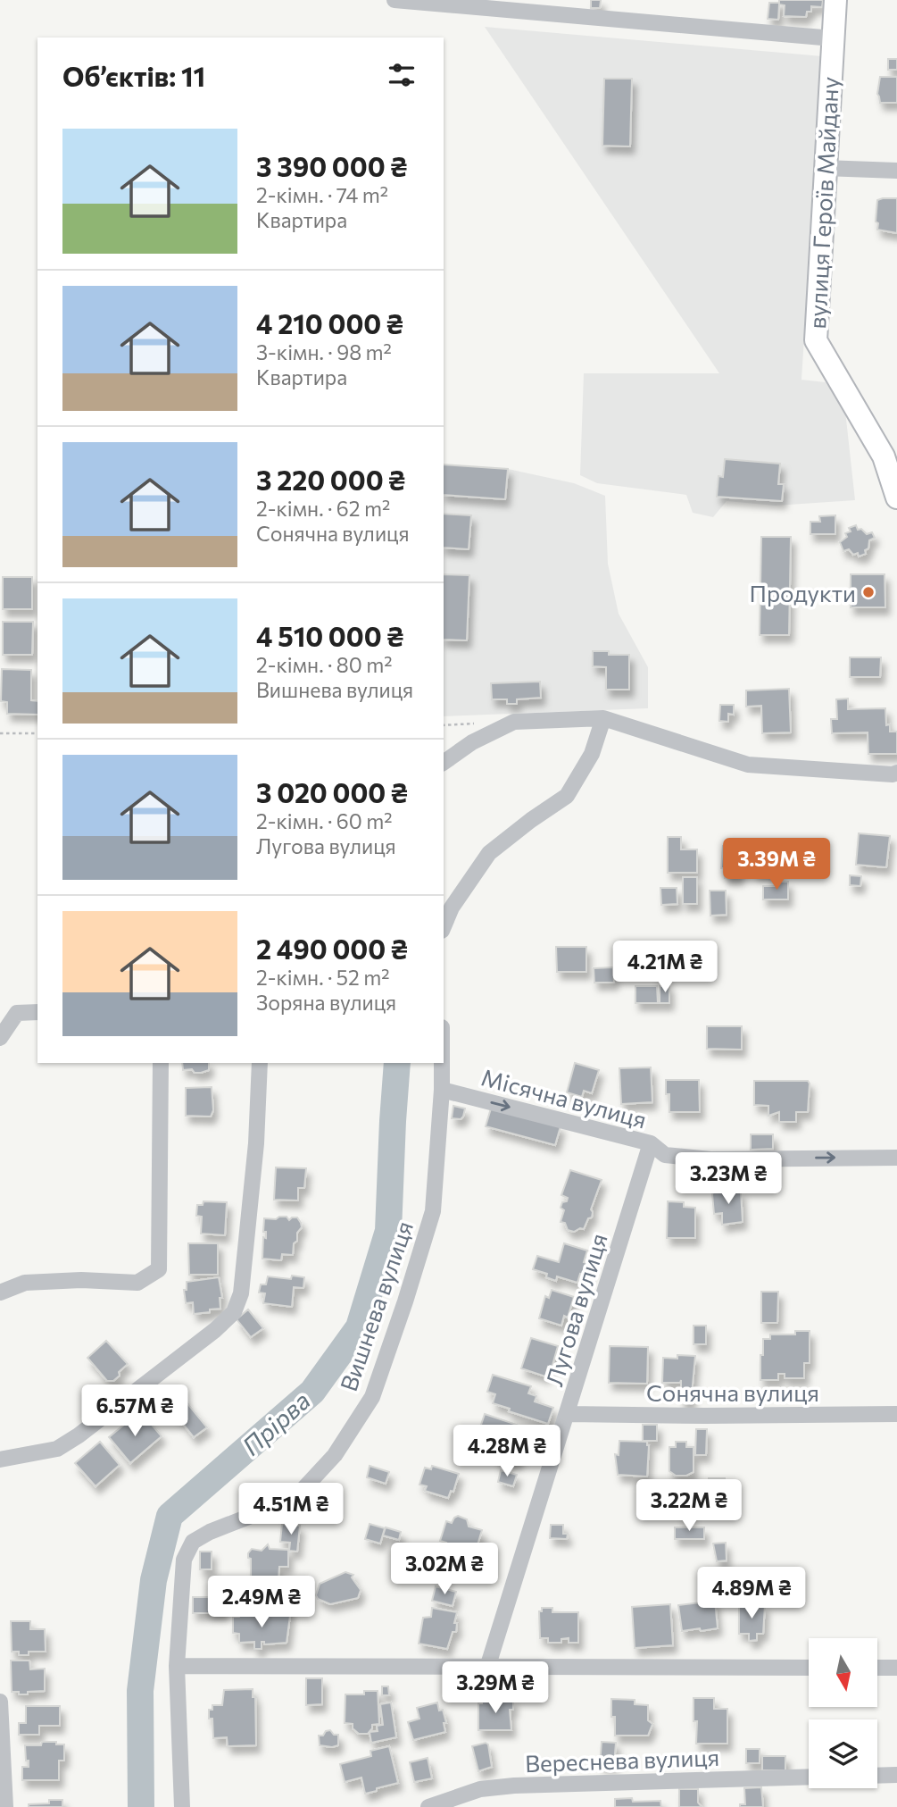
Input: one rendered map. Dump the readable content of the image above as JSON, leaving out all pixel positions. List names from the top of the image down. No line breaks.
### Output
{"streets":{"street":["вулиця Героїв Майдану","Місячна вулиця","Вишнева вулиця","Лугова вулиця","Сонячна вулиця","Вереснева вулиця"]},"crossings":[["Місячна вулиця","Вишнева вулиця"],["Місячна вулиця","Лугова вулиця"],["Лугова вулиця","Сонячна вулиця"]],"one_way":["Місячна вулиця"],"water":["Прірва"],"places":["Продукти"],"north":"bottom","page":{"heading":"Об’єктів: 11","list":[{"name":"3 390 000 ₴","note":"2-кімн. · 74 m² · Квартира"},{"name":"4 210 000 ₴","note":"3-кімн. · 98 m² · Квартира"},{"name":"3 220 000 ₴","note":"2-кімн. · 62 m² · Сонячна вулиця"},{"name":"4 510 000 ₴","note":"2-кімн. · 80 m² · Вишнева вулиця"},{"name":"3 020 000 ₴","note":"2-кімн. · 60 m² · Лугова вулиця"},{"name":"2 490 000 ₴","note":"2-кімн. · 52 m² · Зоряна вулиця"}],"price":["3.39M ₴","4.21M ₴","3.23M ₴","6.57M ₴","4.28M ₴","3.22M ₴","4.51M ₴","3.02M ₴","4.89M ₴","2.49M ₴","3.29M ₴"]}}
